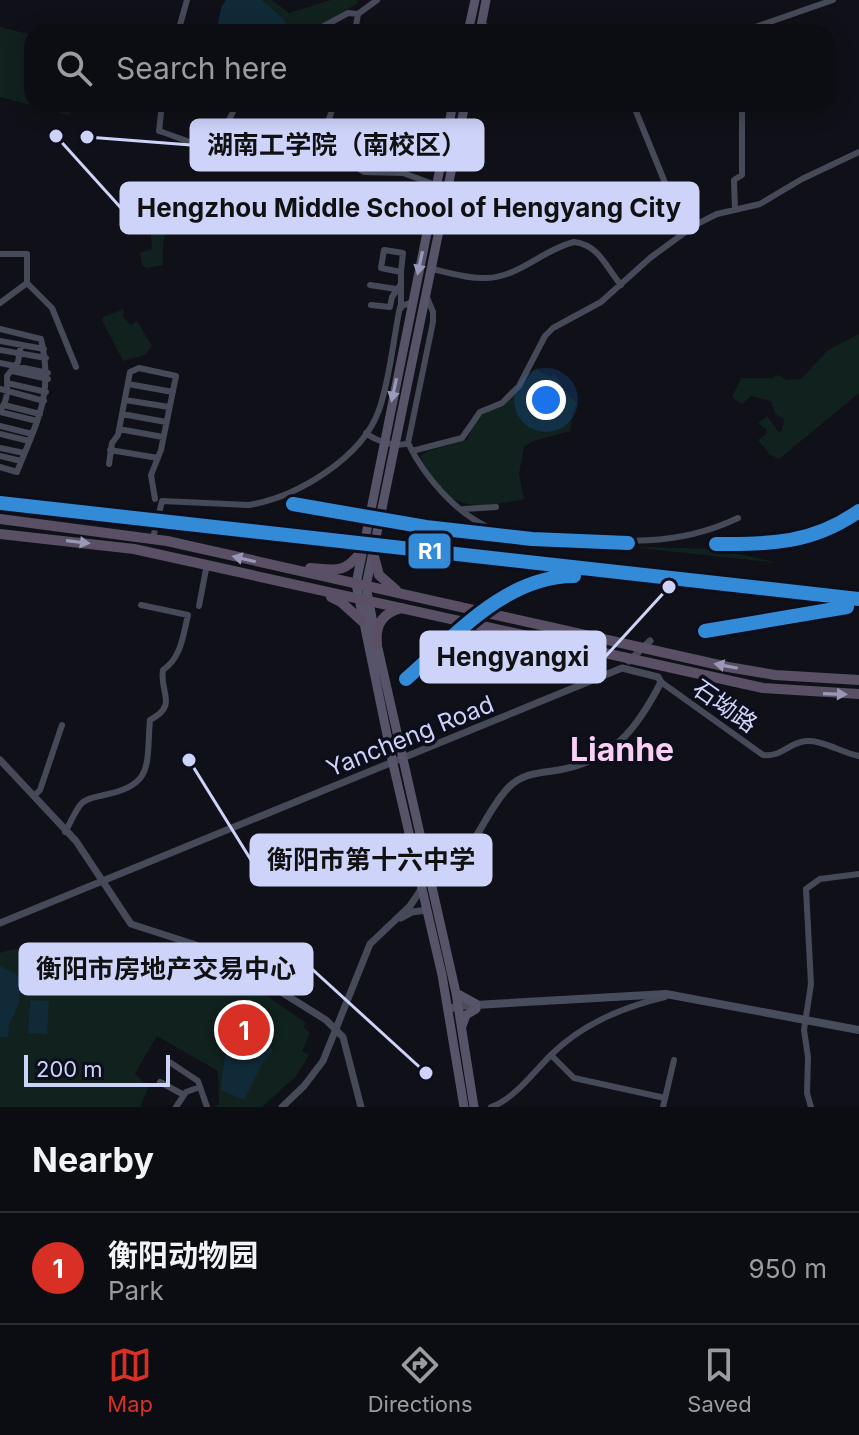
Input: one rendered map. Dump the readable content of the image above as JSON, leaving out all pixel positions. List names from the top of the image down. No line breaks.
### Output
{"streets":{"street":["石坳路","Yancheng Road"]},"districts":["Lianhe"],"places":["Hengzhou Middle School of Hengyang City","湖南工学院（南校区）","Hengyangxi","衡阳市第十六中学","衡阳市房地产交易中心"],"lines":["transit line R1"],"scale_bar":"200 m","page":{"search":"Search here","pins":"1","scale":"200 m","heading":"Nearby","list":[{"mark":"1","name":"衡阳动物园","note":"Park","value":"950 m"}],"nav":["Map","Directions","Saved"]}}
